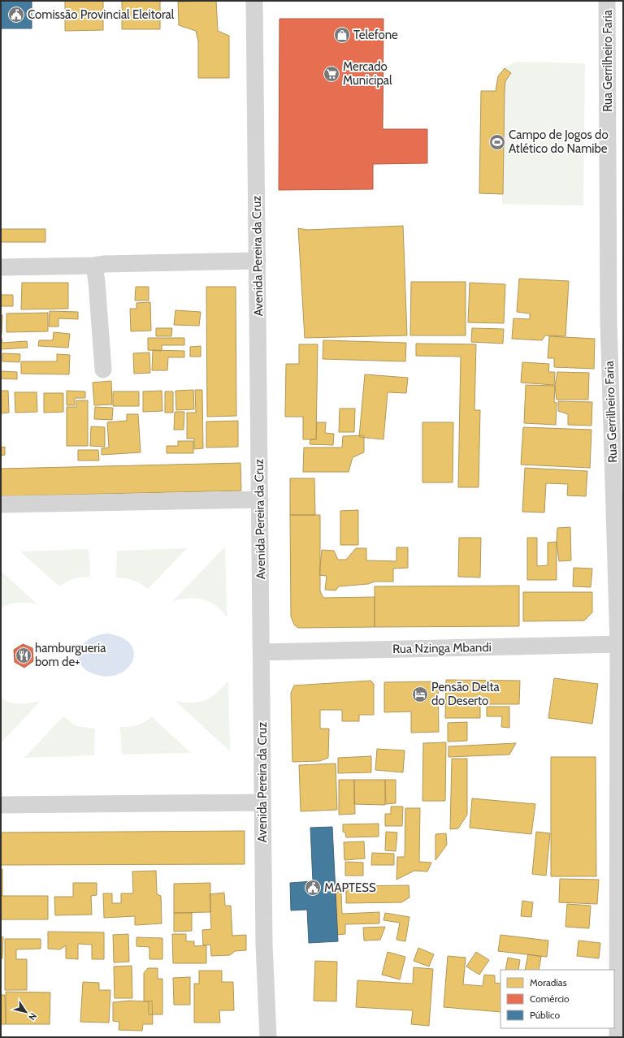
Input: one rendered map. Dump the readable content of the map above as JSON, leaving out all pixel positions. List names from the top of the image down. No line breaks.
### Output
{"streets":{"street":["Rua Gerrilheiro Faria","Avenida Pereira da Cruz","Rua Nzinga Mbandi"]},"crossings":[["Rua Gerrilheiro Faria","Rua Nzinga Mbandi"],["Avenida Pereira da Cruz","Rua Nzinga Mbandi"]],"places":{"public building":["Comissão Provincial Eleitoral","MAPTESS"],"shop":["Telefone"],"supermarket":["Mercado Municipal"],"sports":["Campo de Jogos do Atlético do Namibe"],"restaurant":["hamburgueria bom de+"],"hotel":["Pensão Delta do Deserto"]},"legend":["Moradias","Comércio","Público"],"north":"bottom right"}
